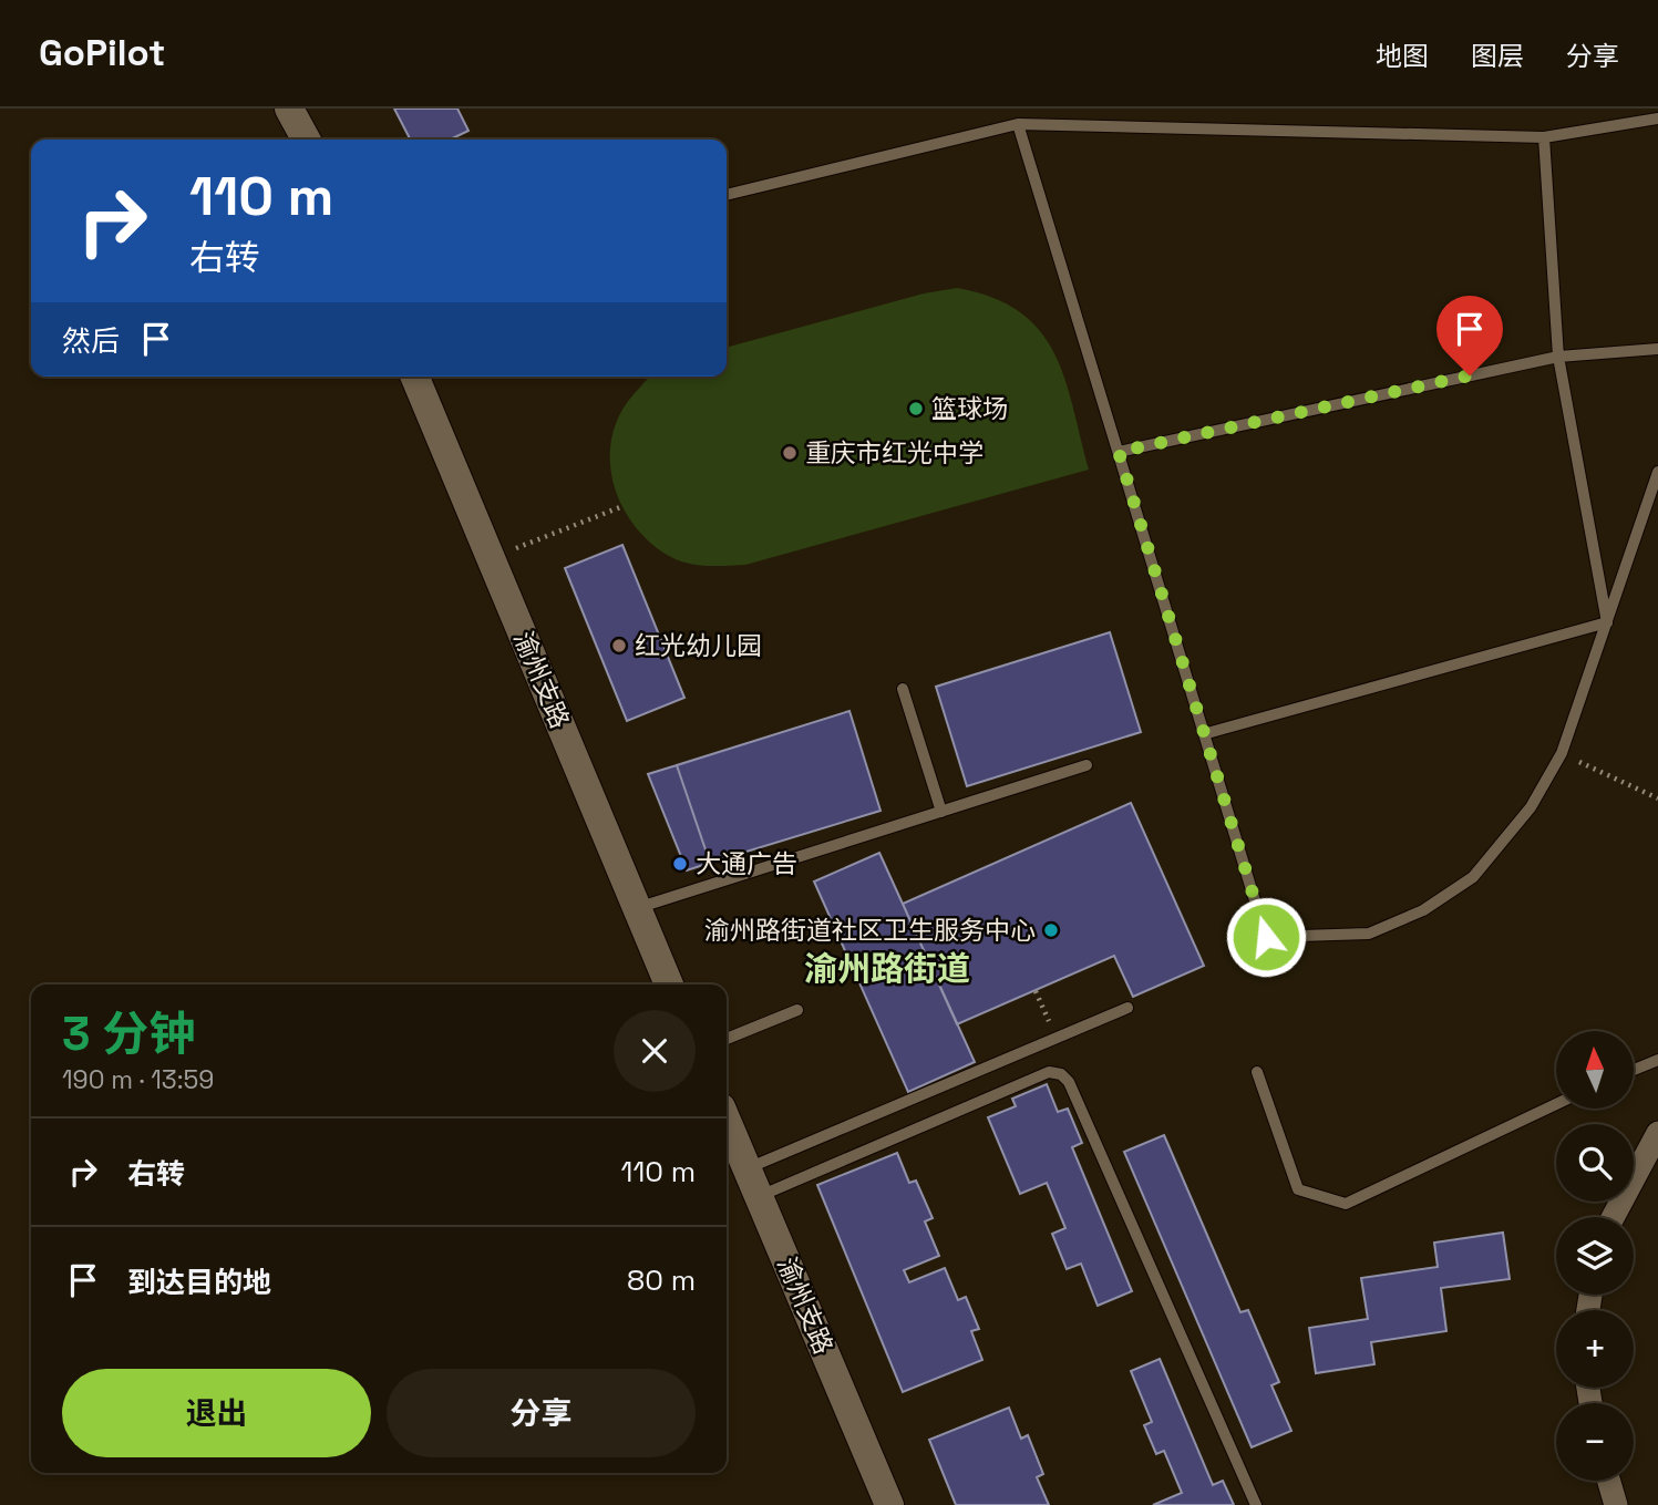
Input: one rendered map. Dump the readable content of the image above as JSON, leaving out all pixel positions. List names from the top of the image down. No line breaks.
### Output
{"streets":{"street":["渝州支路"]},"districts":["渝州路街道"],"places":["篮球场","重庆市红光中学","红光幼儿园","大通广告","渝州路街道社区卫生服务中心"],"north":"top","page":{"header":"GoPilot","nav":["地图","图层","分享"],"turn":["110 m","右转"],"then":"然后","heading":["3 分钟","190 m · 13:59"],"map_buttons":["+","−"],"list":[{"name":"右转","value":"110 m"},{"name":"到达目的地","value":"80 m"}],"buttons":["退出","分享"]}}
